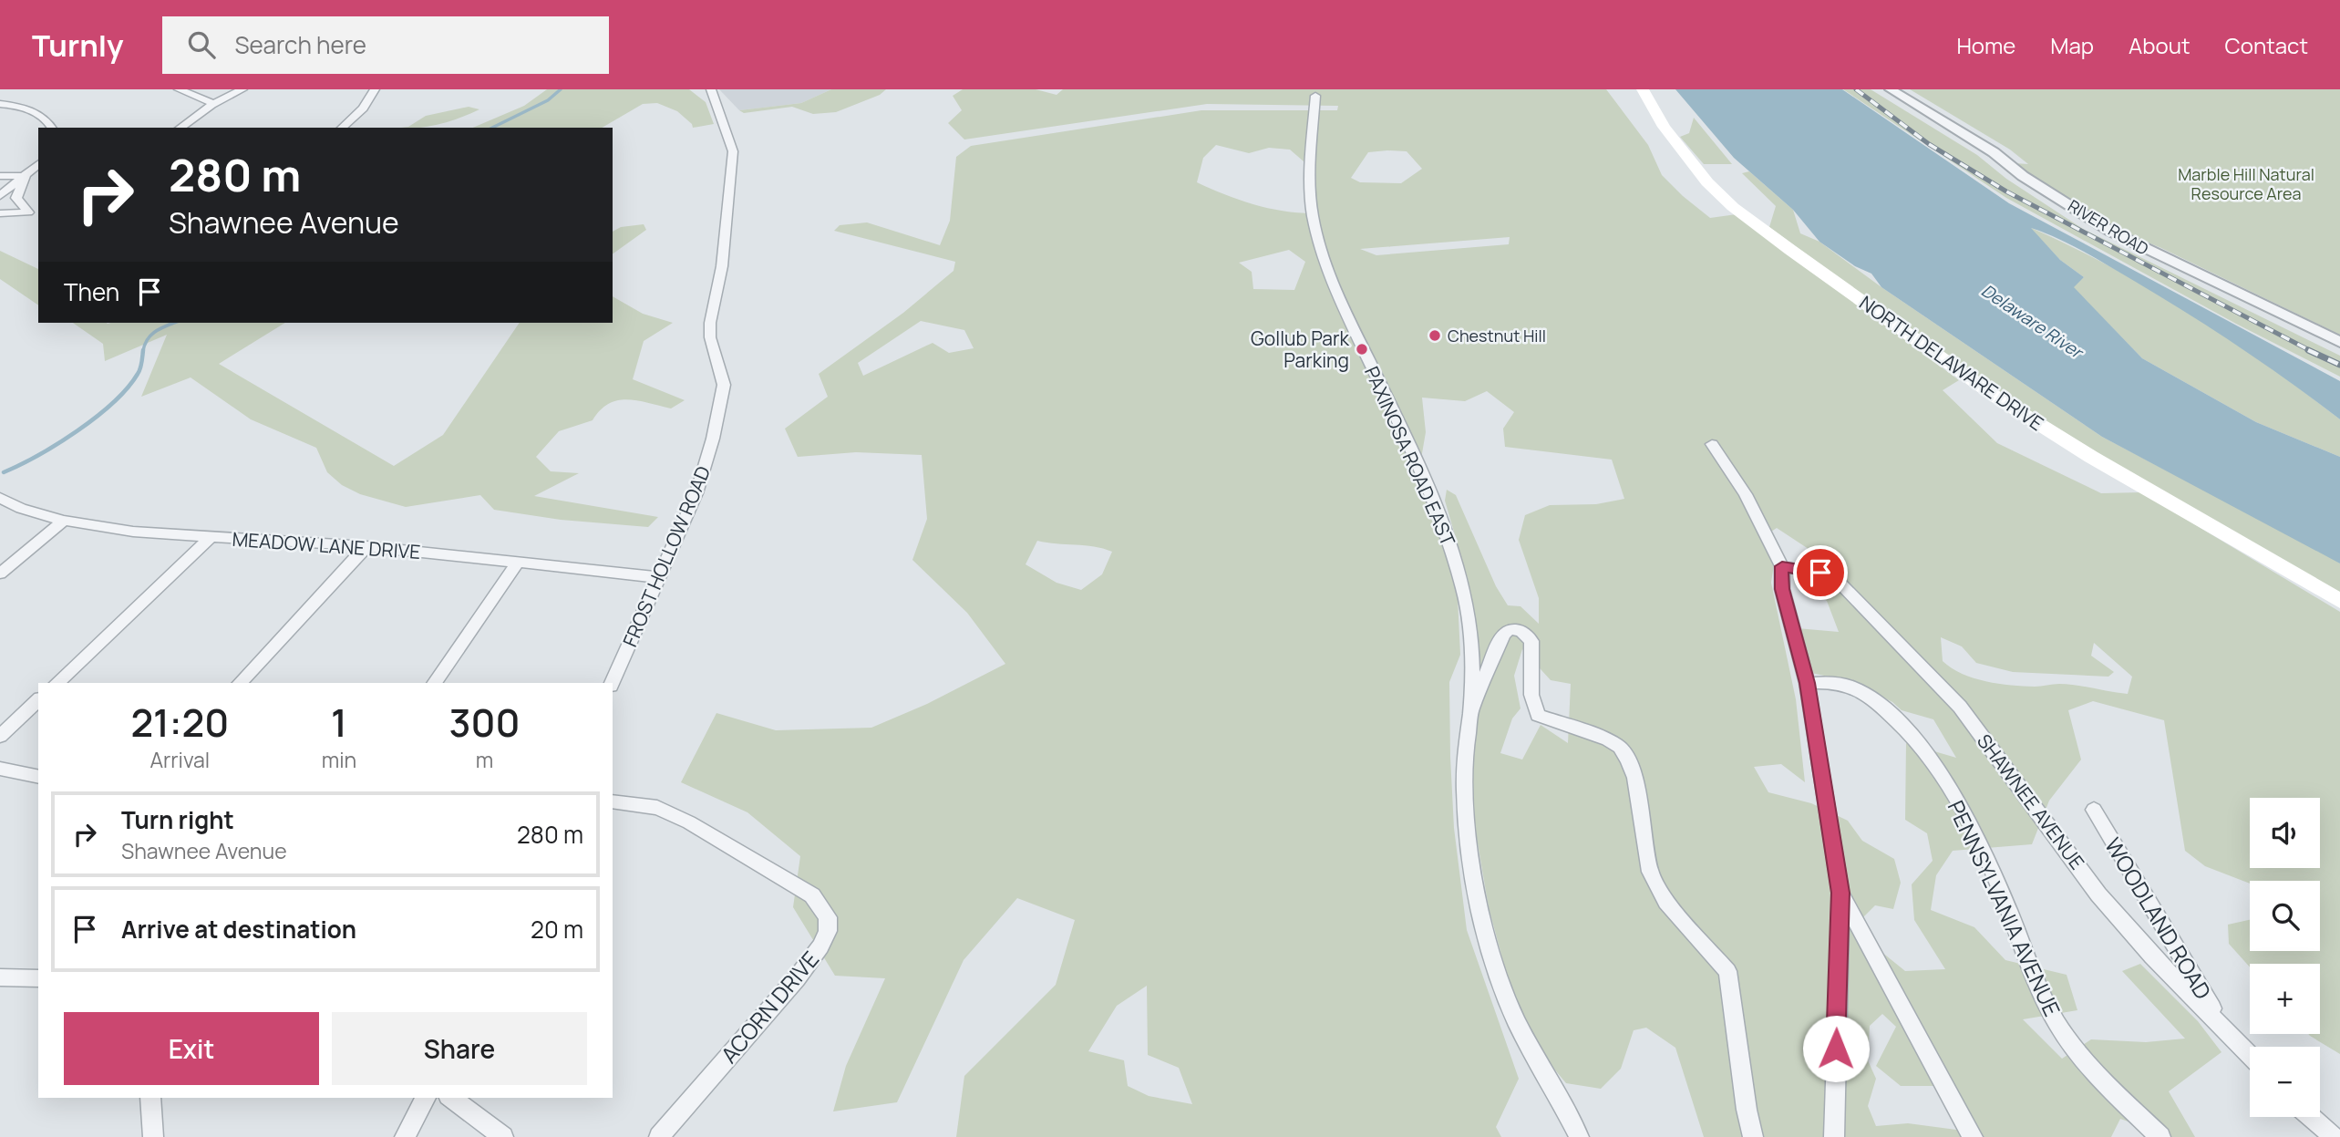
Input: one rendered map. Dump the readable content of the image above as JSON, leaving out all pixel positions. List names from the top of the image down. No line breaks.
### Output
{"streets":{"main road":["NORTH DELAWARE DRIVE"],"street":["RIVER ROAD","PAXINOSA ROAD EAST","MEADOW LANE DRIVE","FROST HOLLOW ROAD","SHAWNEE AVENUE","PENNSYLVANIA AVENUE","WOODLAND ROAD","ACORN DRIVE"]},"crossings":[["MEADOW LANE DRIVE","FROST HOLLOW ROAD"],["SHAWNEE AVENUE","WOODLAND ROAD"]],"water":["Delaware River"],"parks":["Marble Hill Natural Resource Area"],"places":["Chestnut Hill","Gollub Park Parking"],"page":{"header":"Turnly","search":"Search here","nav":["Home","Map","About","Contact"],"turn":["280 m","Shawnee Avenue"],"then":"Then","eta":["21:20","Arrival","1","min","300","m"],"list":[{"name":"Turn right","note":"Shawnee Avenue","value":"280 m"},{"name":"Arrive at destination","value":"20 m"}],"map_buttons":["+","−"],"buttons":["Exit","Share"]}}
